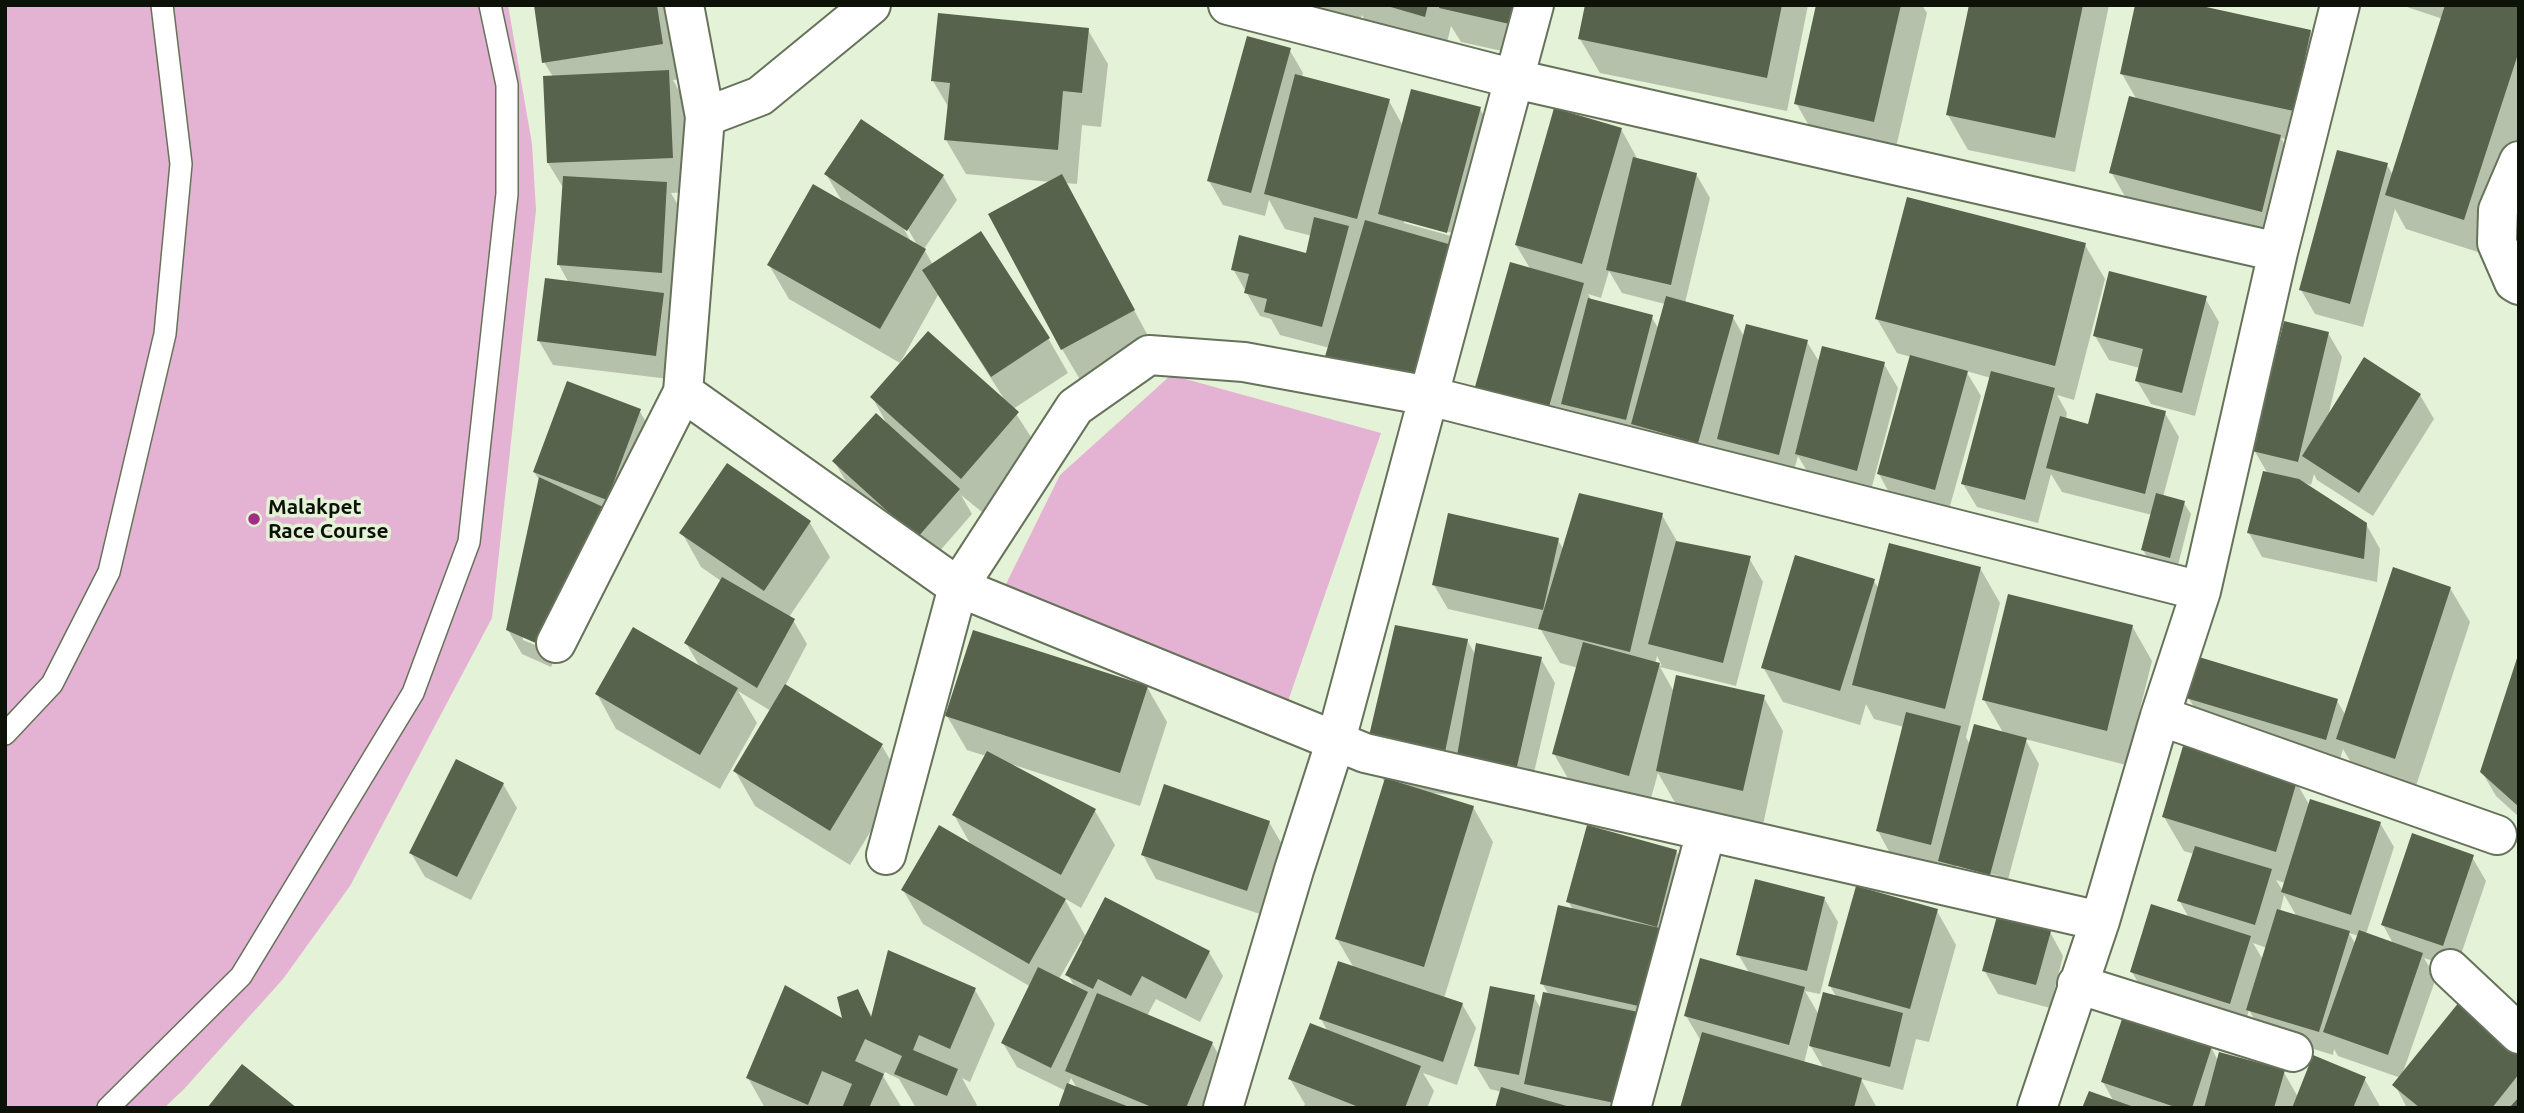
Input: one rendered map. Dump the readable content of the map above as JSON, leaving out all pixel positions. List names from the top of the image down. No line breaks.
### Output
{"places":["Malakpet Race Course"]}
